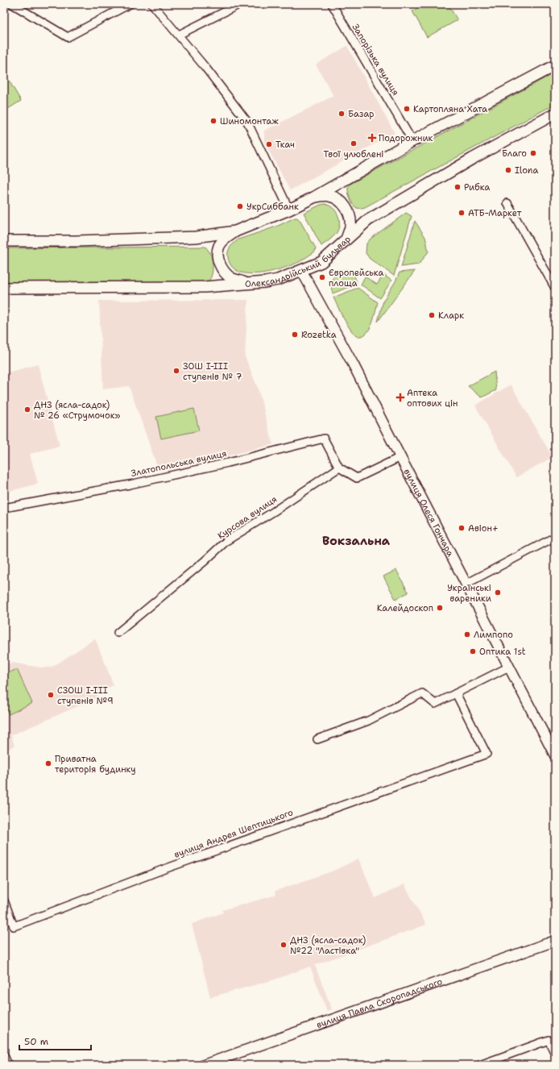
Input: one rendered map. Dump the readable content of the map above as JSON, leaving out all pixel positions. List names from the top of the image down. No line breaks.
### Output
{"streets":{"main road":["Олександрійський бульвар"],"street":["Запорізька вулиця","Златопольська вулиця","вулиця Олеся Гончара","Курсова вулиця","вулиця Андрея Шептицького","вулиця Павла Скоропадського"]},"crossings":[["Олександрійський бульвар","вулиця Олеся Гончара"],["Златопольська вулиця","Курсова вулиця"]],"districts":["Вокзальна"],"places":{"other":["Картопляна Хата","Базар","Шиномонтаж","Твої улюблені","Ткач","Благо","Ilona","Рибка","УкрСиббанк","АТБ-Маркет","Європейська площа","Кларк","Rozetka","ЗОШ І-ІІІ ступенів № 7","ДНЗ (ясла-садок) № 26 «Струмочок»","Авіон+","Українські вареники","Калейдоскоп","Лимпопо","Оптика 1st","СЗОШ І-ІІІ ступенів №9","Приватна територія будинку","ДНЗ (ясла-садок) №22 \"Ластівка\""],"health":["Подорожник","Аптека оптових цін"]},"scale_bar":"50 m"}
